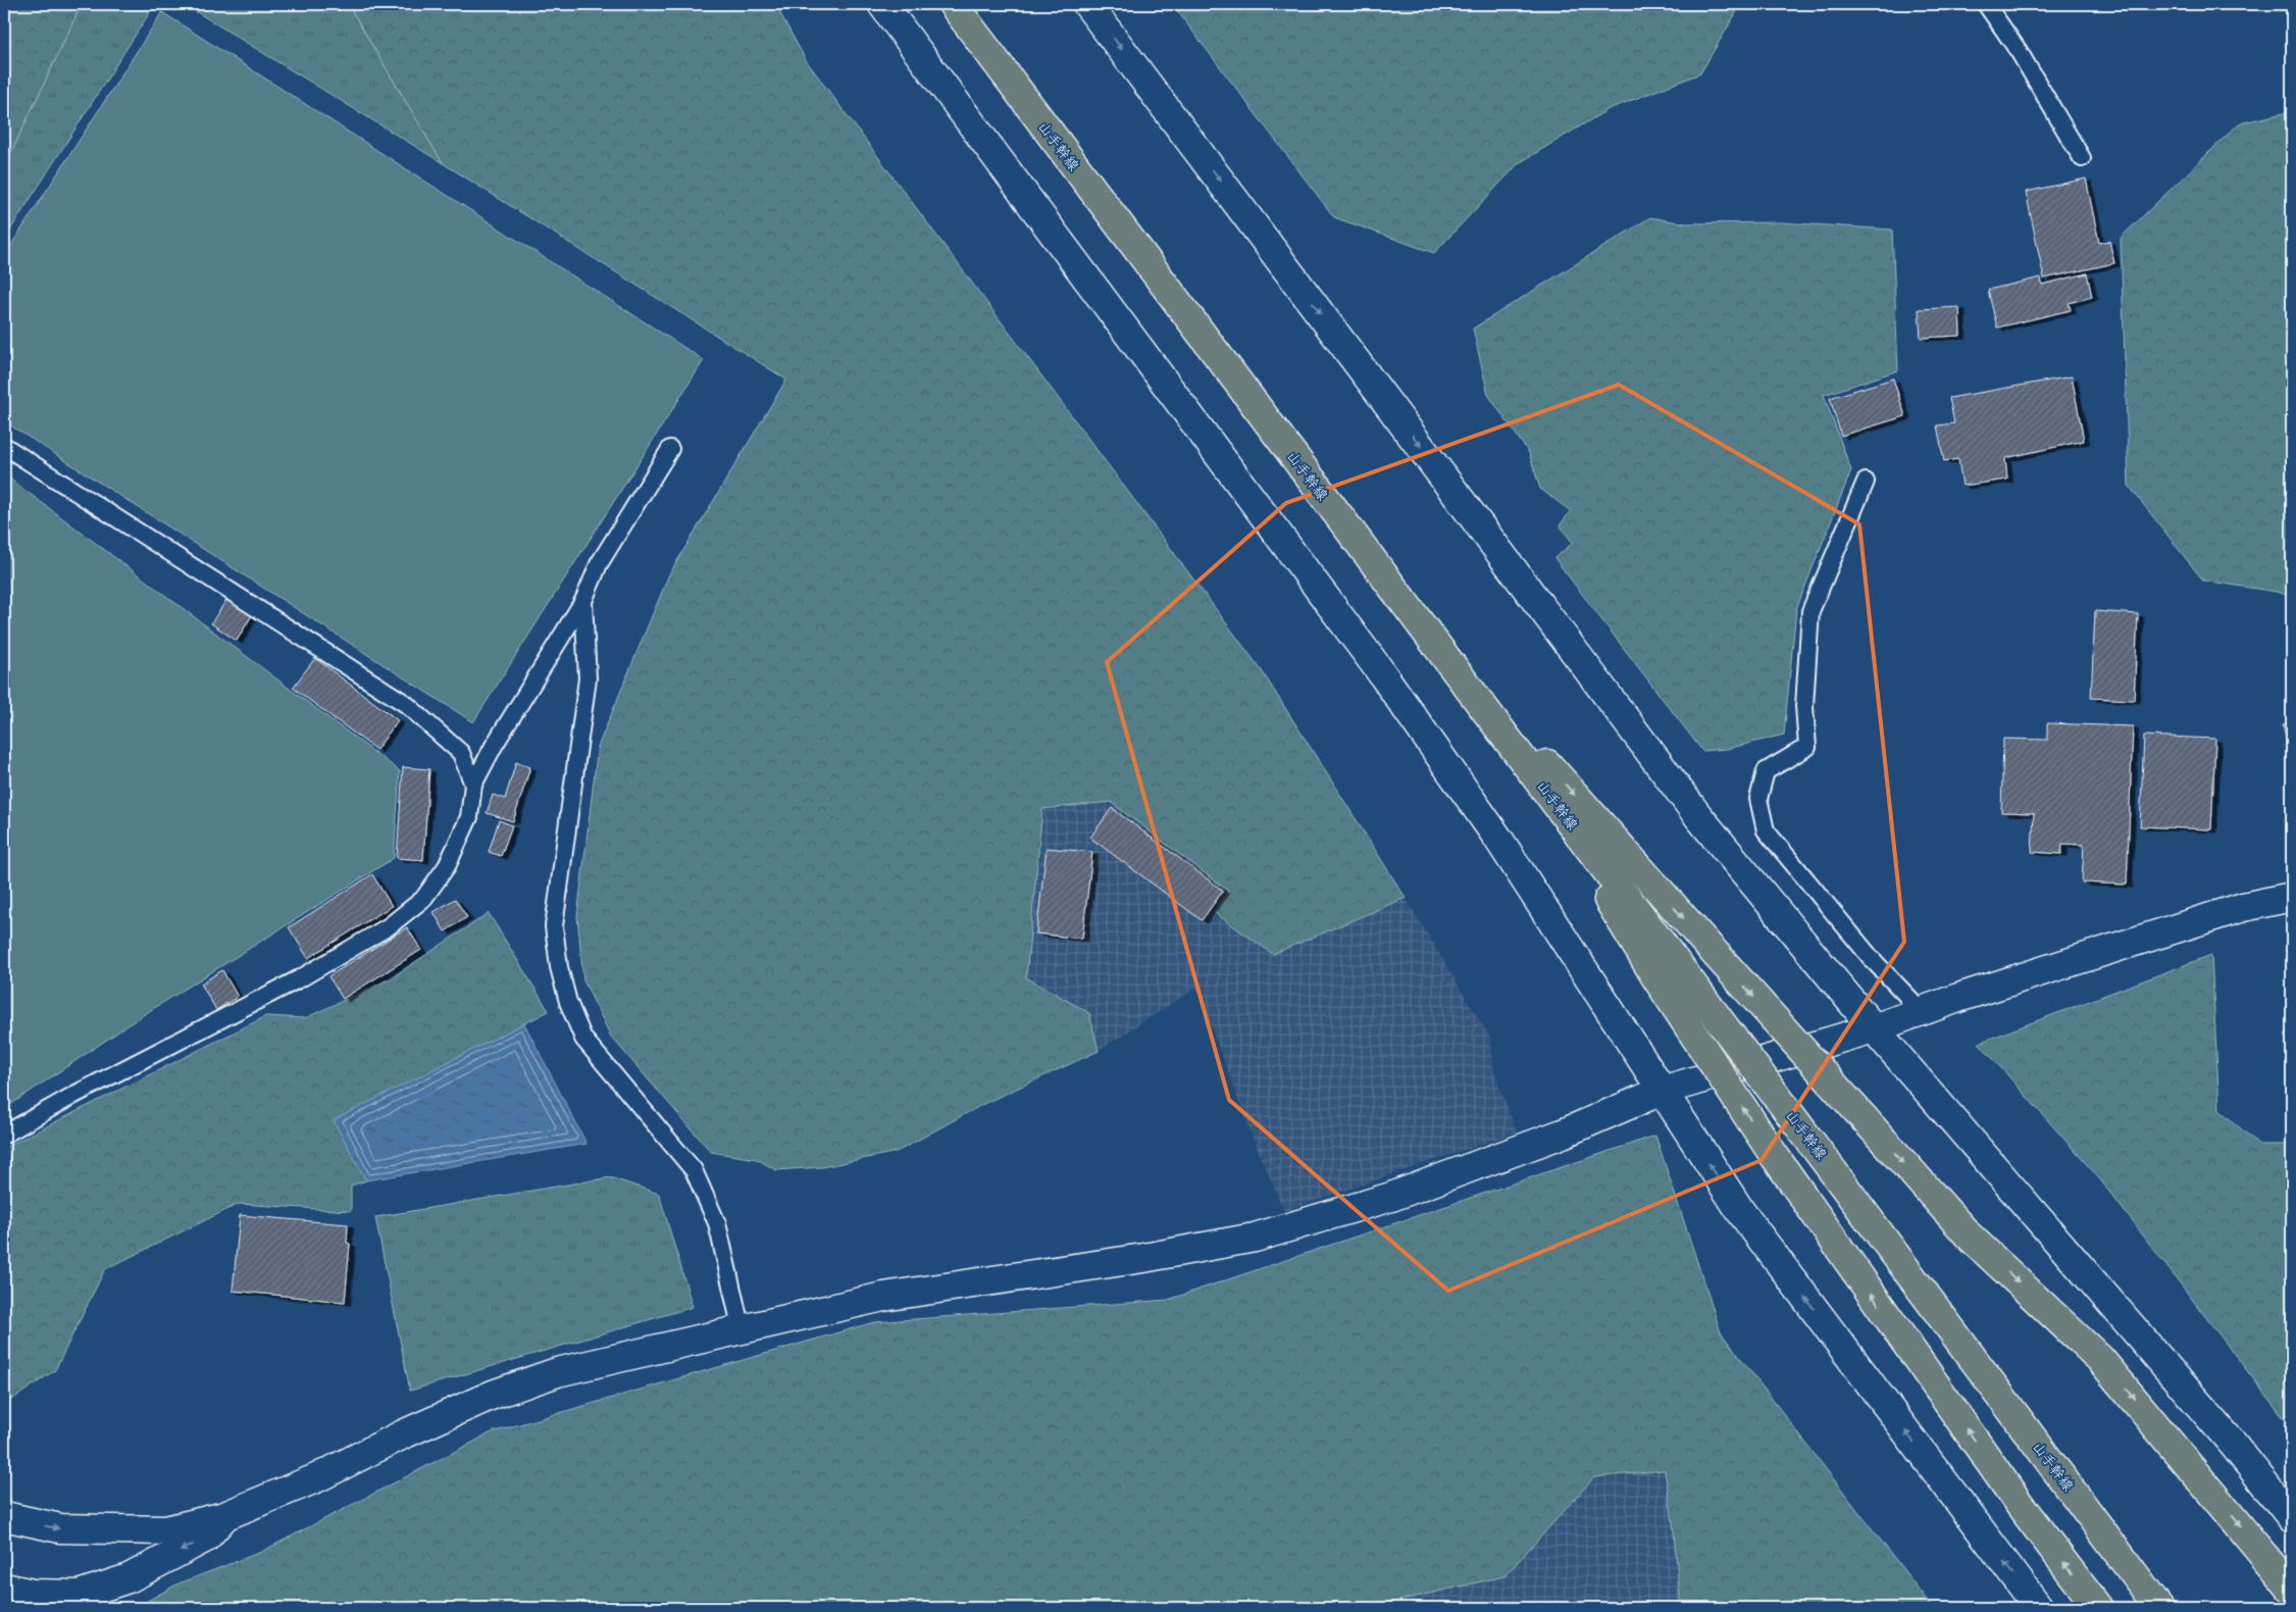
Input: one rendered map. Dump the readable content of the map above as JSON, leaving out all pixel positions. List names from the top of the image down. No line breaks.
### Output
{"streets":{"main road":["山手幹線"]}}
